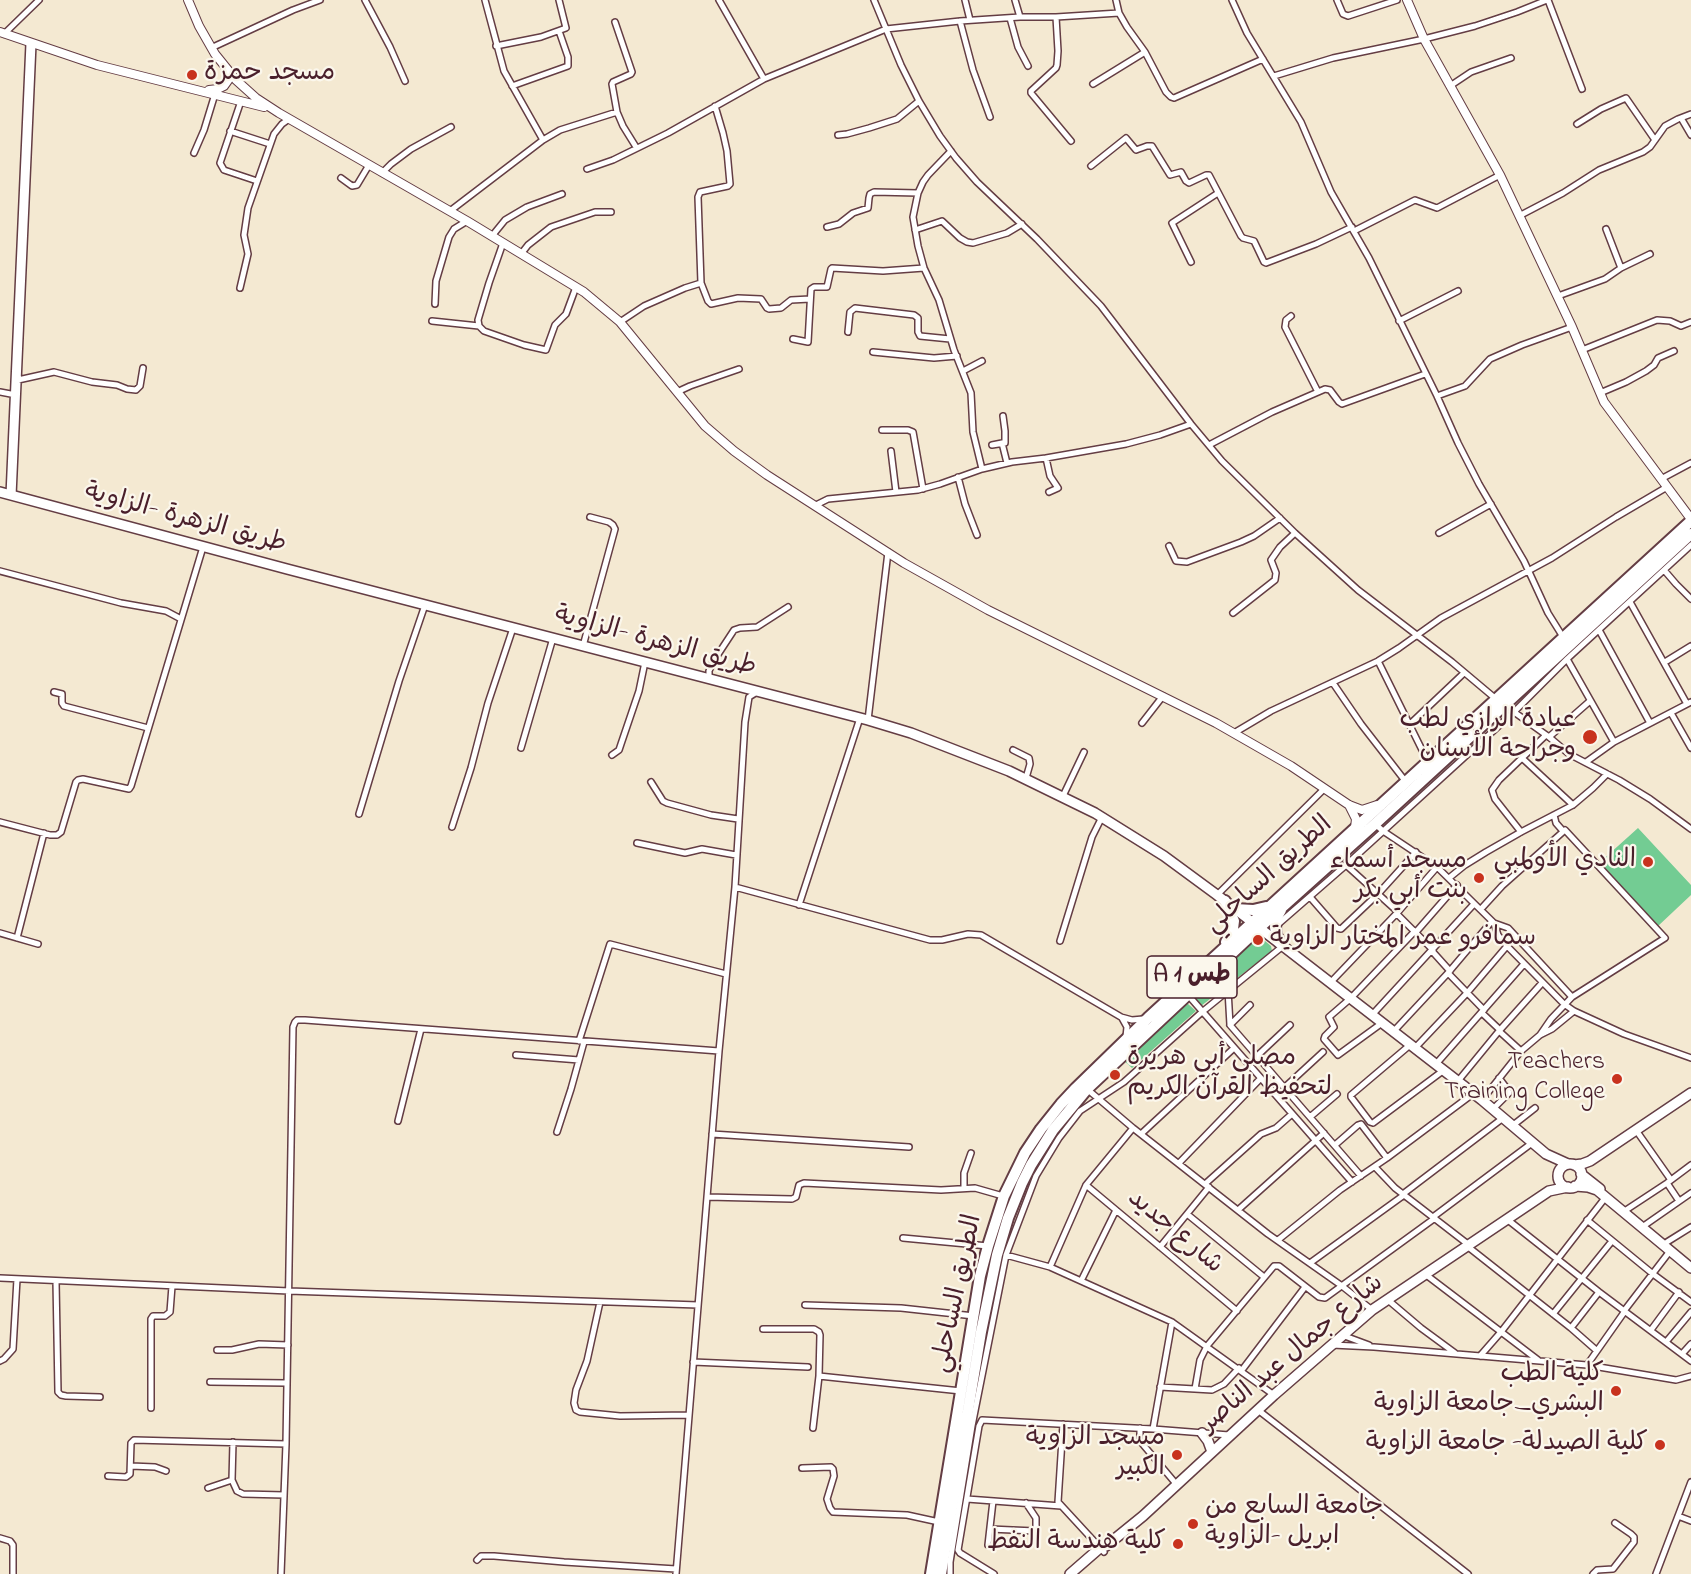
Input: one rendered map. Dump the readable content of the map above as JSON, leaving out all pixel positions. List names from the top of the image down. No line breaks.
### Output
{"streets":{"highway":["الطريق الساحلي","A 1 طس"],"main road":["طريق الزهرة -الزاوية","شارع جمال عبد الناصر"],"street":["شارع جديد"]},"crossings":[["طريق الزهرة -الزاوية","الطريق الساحلي"]],"places":["مسجد حمزة","عيادة الرازي لطب وجراحة الأسنان","النادي الأولمبي","مسجد أسماء بنت أبي بكر","سمافرو عمر المختار الزاوية","مصلى أبي هريرة لتحفيظ القرآن الكريم","Teachers Training College","كلية الطب البشري_جامعة الزاوية","كلية الصيدلة- جامعة الزاوية","مسجد الزاوية الكبير","جامعة السابع من ابريل -الزاوية","كلية هندسة النفط"]}
